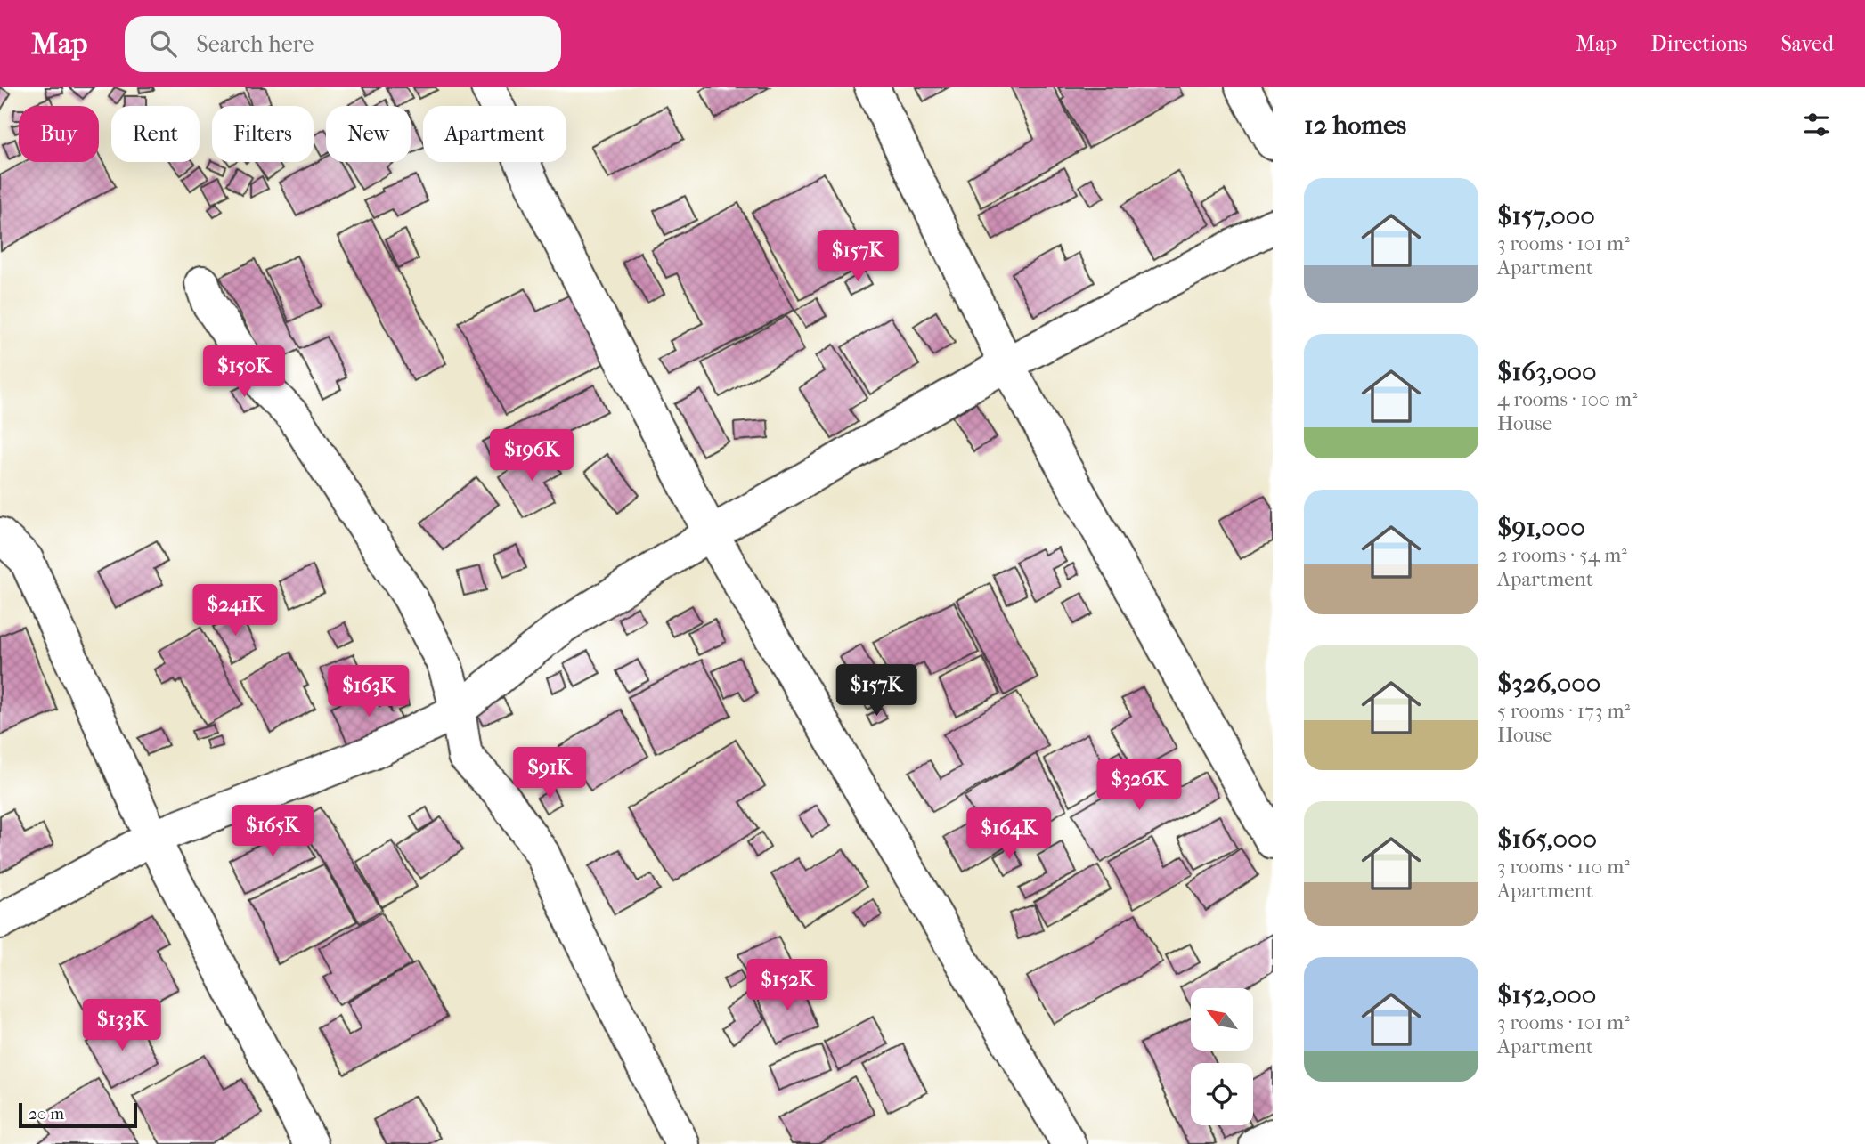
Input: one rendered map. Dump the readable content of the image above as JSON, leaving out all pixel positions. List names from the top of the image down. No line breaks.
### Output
{"scale_bar":"20 m","north":"top left","page":{"header":"Map","search":"Search here","nav":["Map","Directions","Saved"],"heading":"12 homes","chip":["Buy","Rent","Filters","New","Apartment"],"list":[{"name":"$157,000","note":"3 rooms · 101 m² · Apartment"},{"name":"$163,000","note":"4 rooms · 100 m² · House"},{"name":"$91,000","note":"2 rooms · 54 m² · Apartment"},{"name":"$326,000","note":"5 rooms · 173 m² · House"},{"name":"$165,000","note":"3 rooms · 110 m² · Apartment"},{"name":"$152,000","note":"3 rooms · 101 m² · Apartment"}],"price":["$157K","$150K","$196K","$241K","$157K","$163K","$91K","$326K","$165K","$164K","$152K","$133K"],"scale":"20 m"}}
